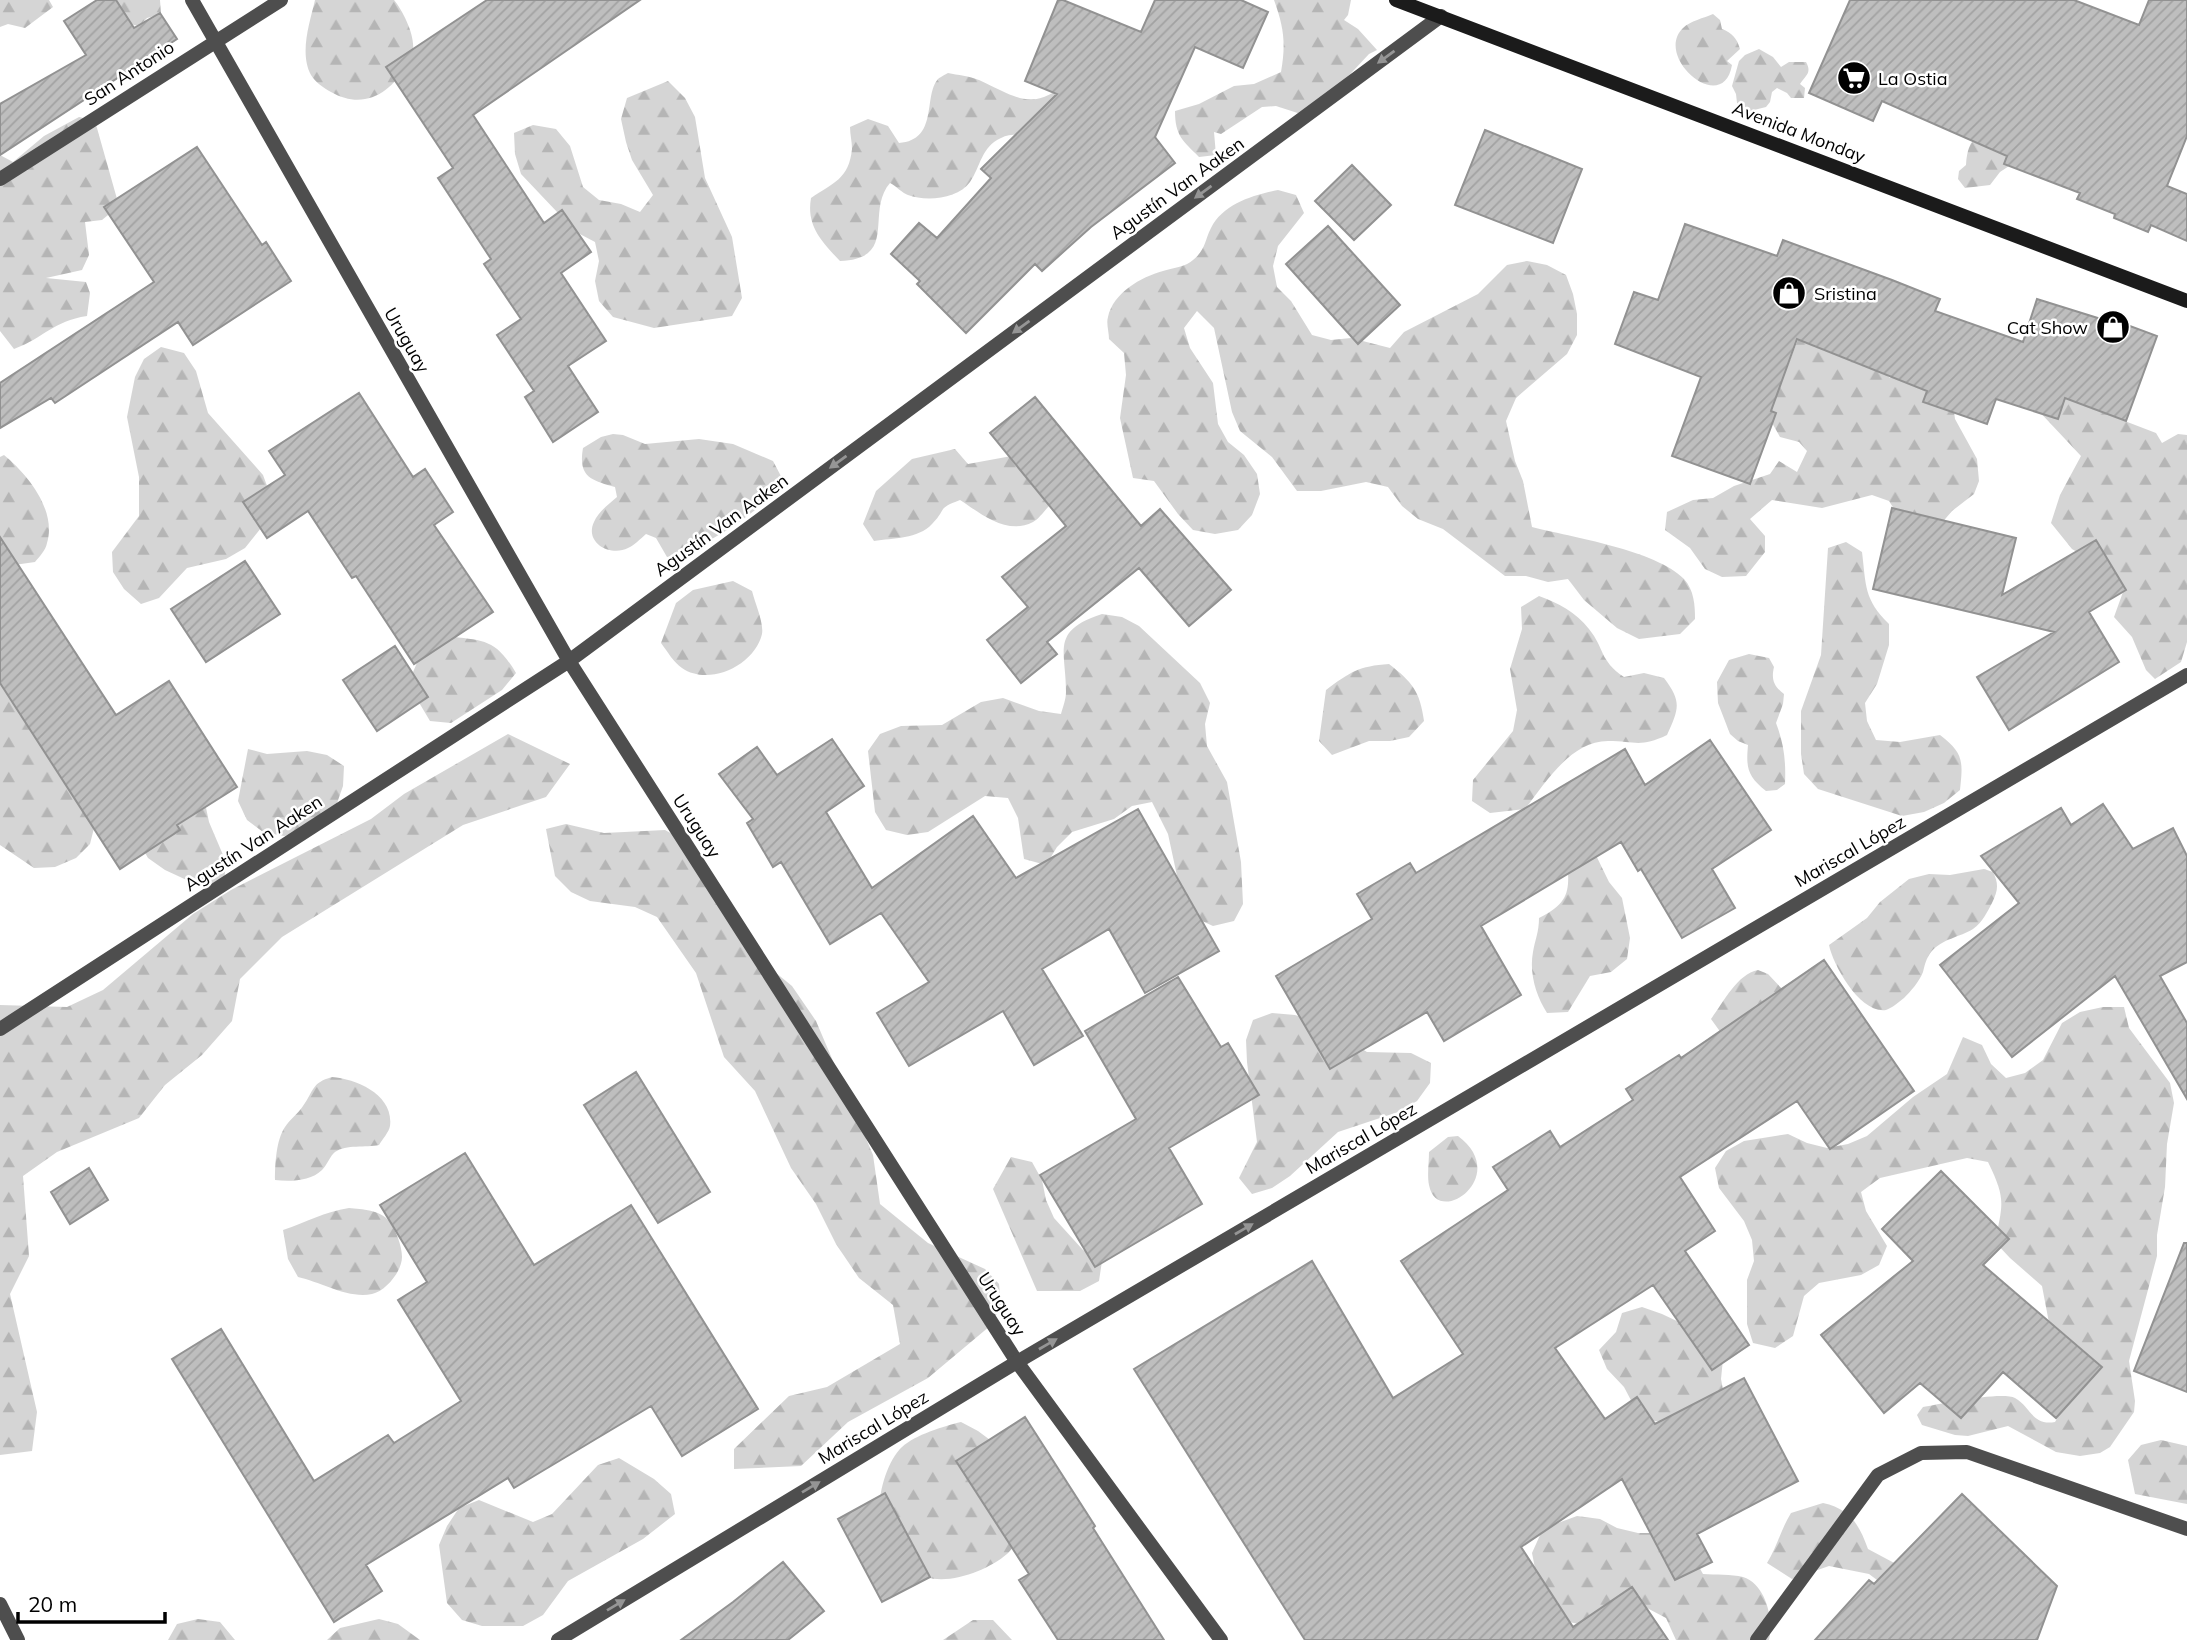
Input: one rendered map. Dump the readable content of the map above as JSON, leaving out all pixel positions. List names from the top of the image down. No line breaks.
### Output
{"streets":{"main road":["Avenida Monday"],"street":["San Antonio","Agustín Van Aaken","Uruguay","Mariscal López"]},"crossings":[["San Antonio","Uruguay"],["Avenida Monday","Agustín Van Aaken"],["Agustín Van Aaken","Uruguay"],["Uruguay","Mariscal López"]],"one_way":["Agustín Van Aaken","Mariscal López"],"places":{"supermarket":["La Ostia"],"shop":["Sristina","Cat Show"]},"scale_bar":"20 m"}
